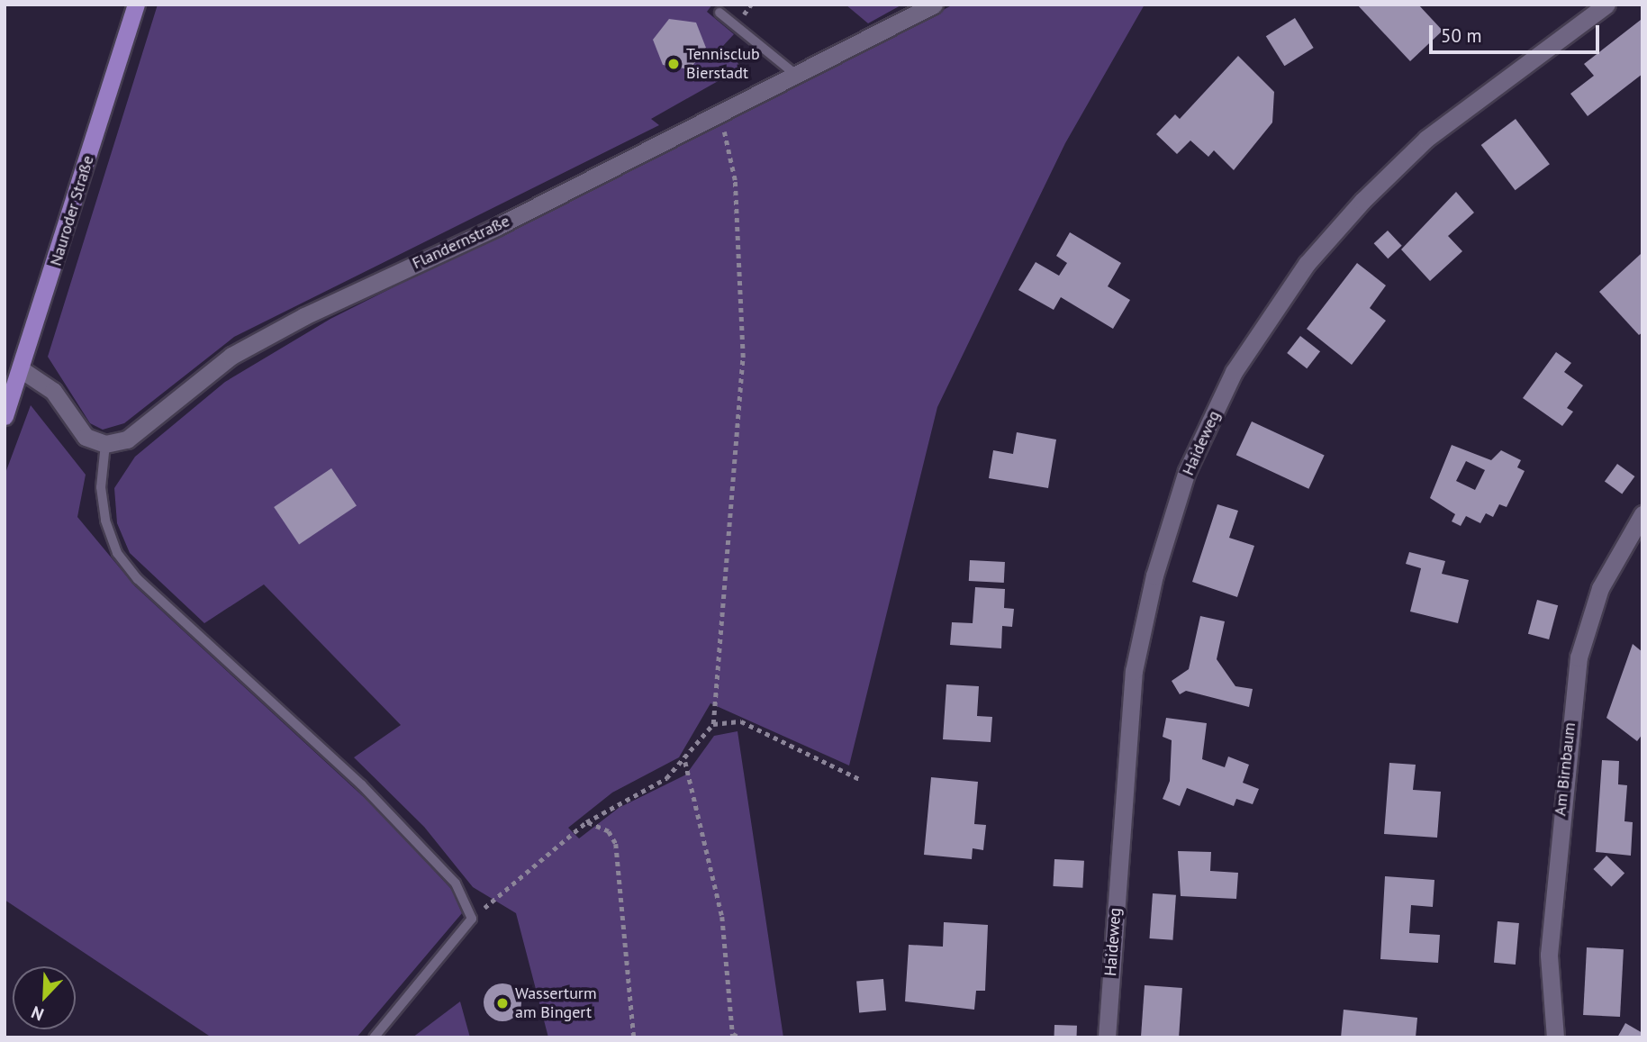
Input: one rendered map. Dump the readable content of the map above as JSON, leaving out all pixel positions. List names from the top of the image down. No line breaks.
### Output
{"streets":{"main road":["Nauroder Straße"],"street":["Flandernstraße","Haideweg","Am Birnbaum"]},"places":["Tennisclub Bierstadt","Wasserturm am Bingert"],"scale_bar":"50 m","north":"bottom left"}
